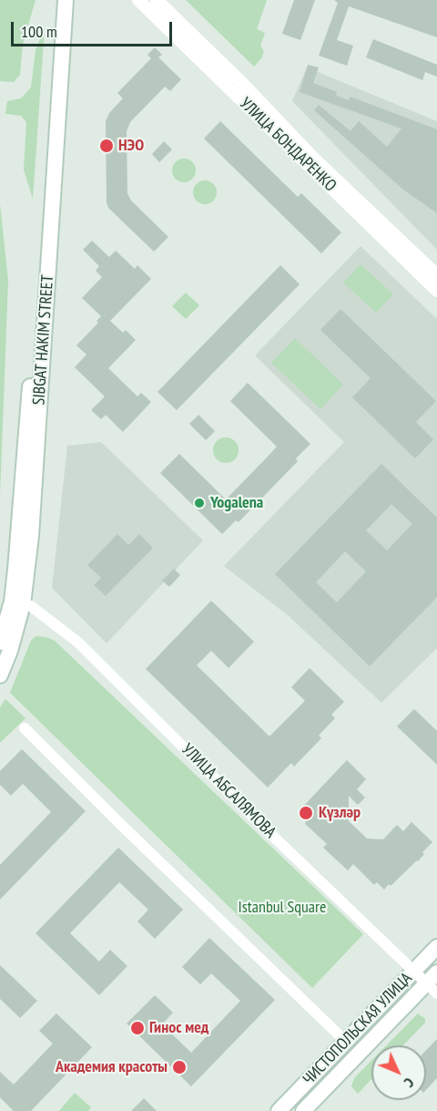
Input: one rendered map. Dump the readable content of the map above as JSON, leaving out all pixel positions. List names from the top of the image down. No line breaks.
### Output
{"streets":{"main road":["SIBGAT HAKIM STREET","ЧИСТОПОЛЬСКАЯ УЛИЦА"],"street":["УЛИЦА БОНДАРЕНКО","УЛИЦА АБСАЛЯМОВА"]},"crossings":[["SIBGAT HAKIM STREET","УЛИЦА АБСАЛЯМОВА"],["УЛИЦА АБСАЛЯМОВА","ЧИСТОПОЛЬСКАЯ УЛИЦА"]],"parks":["Istanbul Square"],"places":["НЭО","Yogalena","Күзләр","Гинос мед","Академия красоты"],"scale_bar":"100 m","north":"bottom right"}
